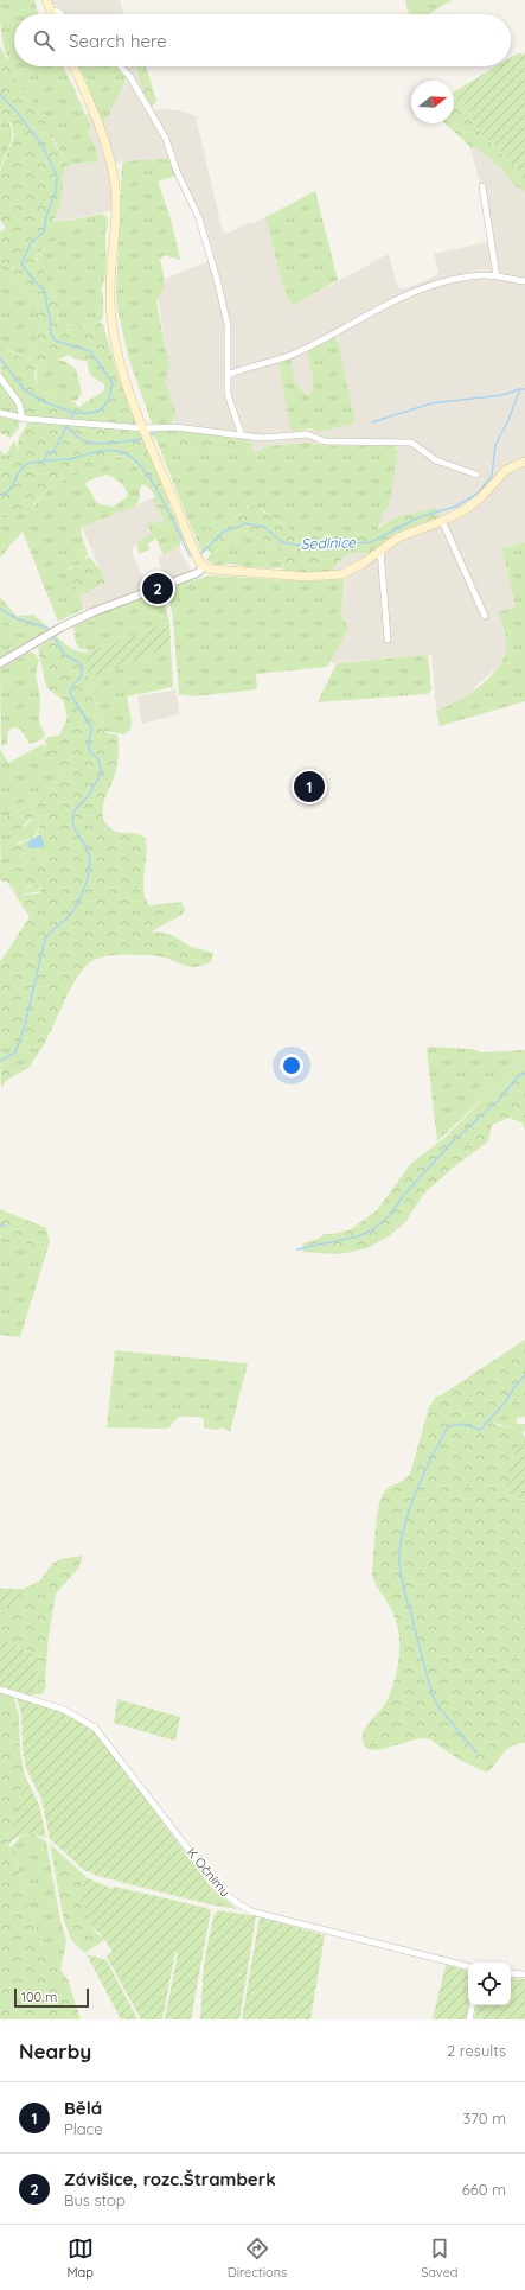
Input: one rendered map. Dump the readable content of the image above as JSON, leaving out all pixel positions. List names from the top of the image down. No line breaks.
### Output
{"streets":{"street":["K Očnímu"]},"water":["Sedlnice"],"scale_bar":"100 m","north":"right","page":{"search":"Search here","pins":["2","1"],"scale":"100 m","heading":["Nearby","2 results"],"list":[{"mark":"1","name":"Bělá","note":"Place","value":"370 m"},{"mark":"2","name":"Závišice, rozc.Štramberk","note":"Bus stop","value":"660 m"}],"nav":["Map","Directions","Saved"]}}
